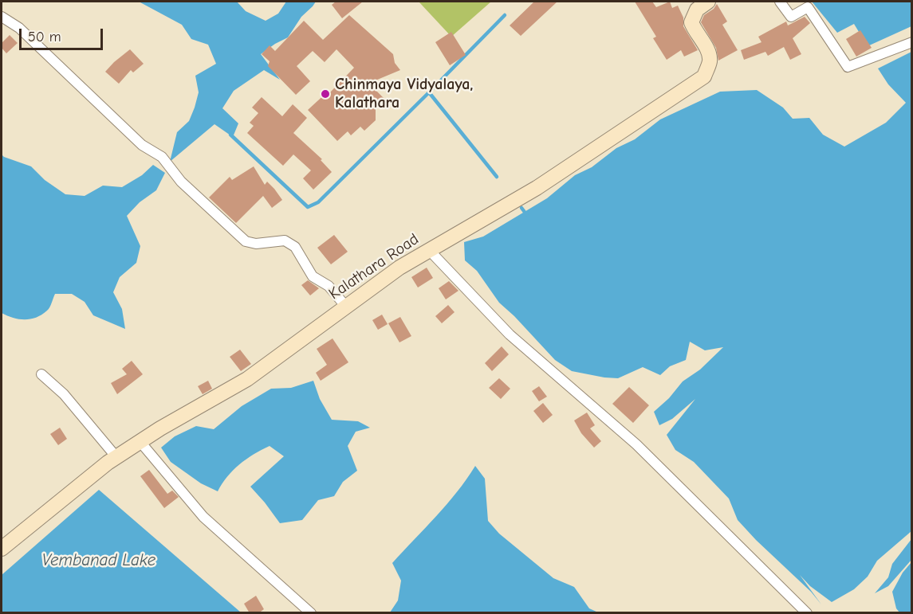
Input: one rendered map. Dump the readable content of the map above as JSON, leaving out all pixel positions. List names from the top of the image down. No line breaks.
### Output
{"streets":{"street":["Kalathara Road"]},"water":["Vembanad Lake"],"places":["Chinmaya Vidyalaya, Kalathara"],"scale_bar":"50 m"}
